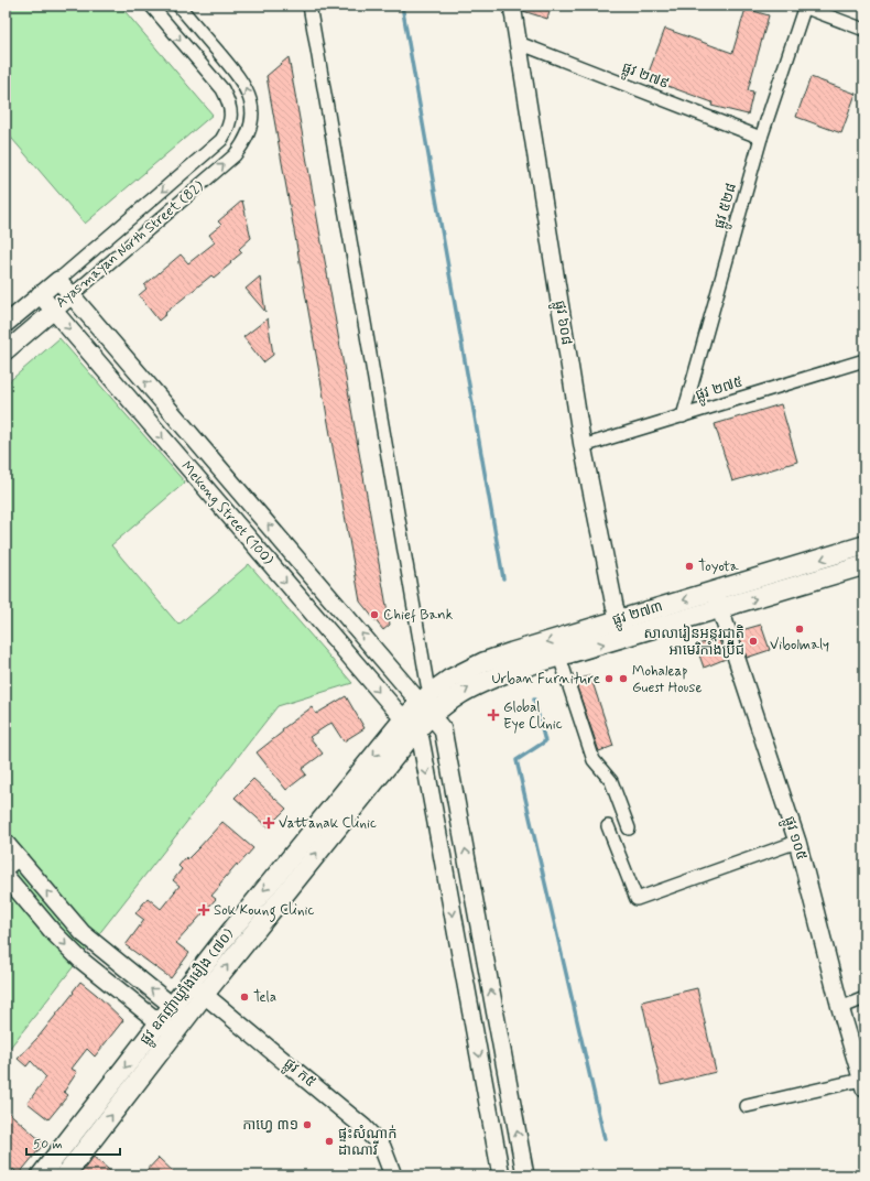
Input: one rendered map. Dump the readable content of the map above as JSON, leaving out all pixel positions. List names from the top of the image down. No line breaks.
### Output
{"streets":{"main road":["ផ្លូវ ២៧៣","ផ្លូវ ឧកញ៉ាឃ្លាំងមឿង (៧០)"],"street":["ផ្លូវ ២៧៩","ផ្លូវ ៥២៨","Ayasmayan North Street (82)","ផ្លូវ ៦០៨","ផ្លូវ ២៧៥","Mekong Street (100)","ផ្លូវ ១០៥","ផ្លូវ ក៥"]},"crossings":[["ផ្លូវ ២៧៩","ផ្លូវ ៥២៨"],["ផ្លូវ ២៧៩","ផ្លូវ ៦០៨"],["ផ្លូវ ៥២៨","ផ្លូវ ២៧៥"],["Ayasmayan North Street (82)","Mekong Street (100)"],["ផ្លូវ ៦០៨","ផ្លូវ ២៧៥"],["ផ្លូវ ៦០៨","ផ្លូវ ២៧៣"],["Mekong Street (100)","ផ្លូវ ២៧៣"],["Mekong Street (100)","ផ្លូវ ឧកញ៉ាឃ្លាំងមឿង (៧០)"],["ផ្លូវ ២៧៣","ផ្លូវ ១០៥"],["ផ្លូវ ២៧៣","ផ្លូវ ឧកញ៉ាឃ្លាំងមឿង (៧០)"],["ផ្លូវ ឧកញ៉ាឃ្លាំងមឿង (៧០)","ផ្លូវ ក៥"]],"places":{"other":["Toyota","Chief Bank","Vibolmaly","សាលារៀនអន្តរជាតិ អាមេរិកាំងប្រ៊ីជ","Urban Furniture","Mohaleap Guest House","Tela","កាហ្វេ ៣១","ផ្ទះសំណាក់ ដាណាវី"],"health":["Global Eye Clinic","Vattanak Clinic","Sok Koung Clinic"]},"scale_bar":"50 m"}
